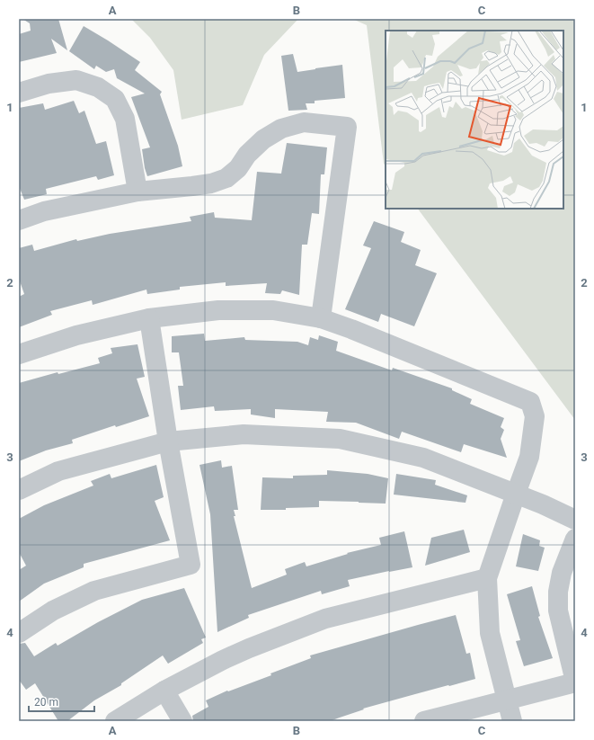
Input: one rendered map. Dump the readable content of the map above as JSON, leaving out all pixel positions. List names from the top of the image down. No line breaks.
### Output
{"scale_bar":"20 m","grid":{"columns":["A","B","C"],"rows":["1","2","3","4"]}}
